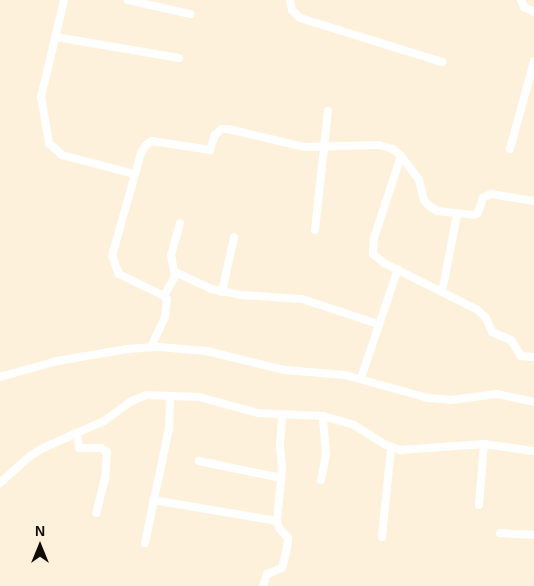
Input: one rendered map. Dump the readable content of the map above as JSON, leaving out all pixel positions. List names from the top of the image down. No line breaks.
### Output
{"north":"top"}
